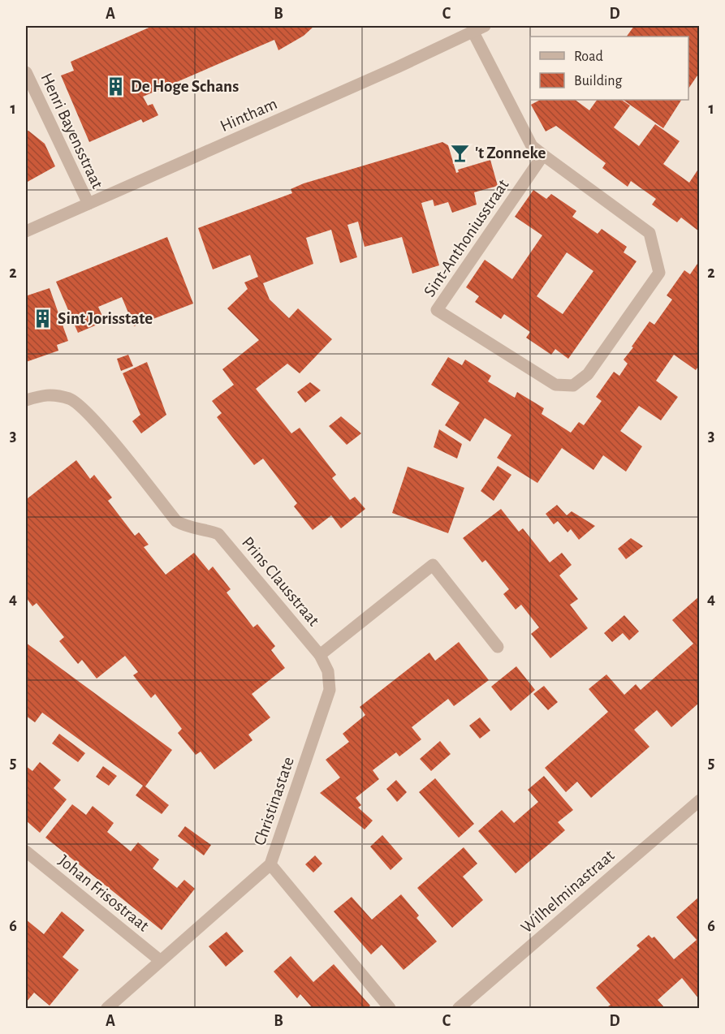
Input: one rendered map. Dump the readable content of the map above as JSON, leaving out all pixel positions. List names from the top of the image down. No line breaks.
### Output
{"streets":{"street":["Hintham","Henri Bayensstraat","Sint-Anthoniusstraat","Prins Clausstraat","Christinastate","Wilhelminastraat","Johan Frisostraat"]},"crossings":[["Hintham","Henri Bayensstraat"],["Hintham","Sint-Anthoniusstraat"],["Prins Clausstraat","Christinastate"]],"places":{"building":["De Hoge Schans","Sint Jorisstate"],"bar":["'t Zonneke"]},"legend":["Road","Building"],"grid":{"columns":["A","B","C","D"],"rows":["1","2","3","4","5","6"]}}
